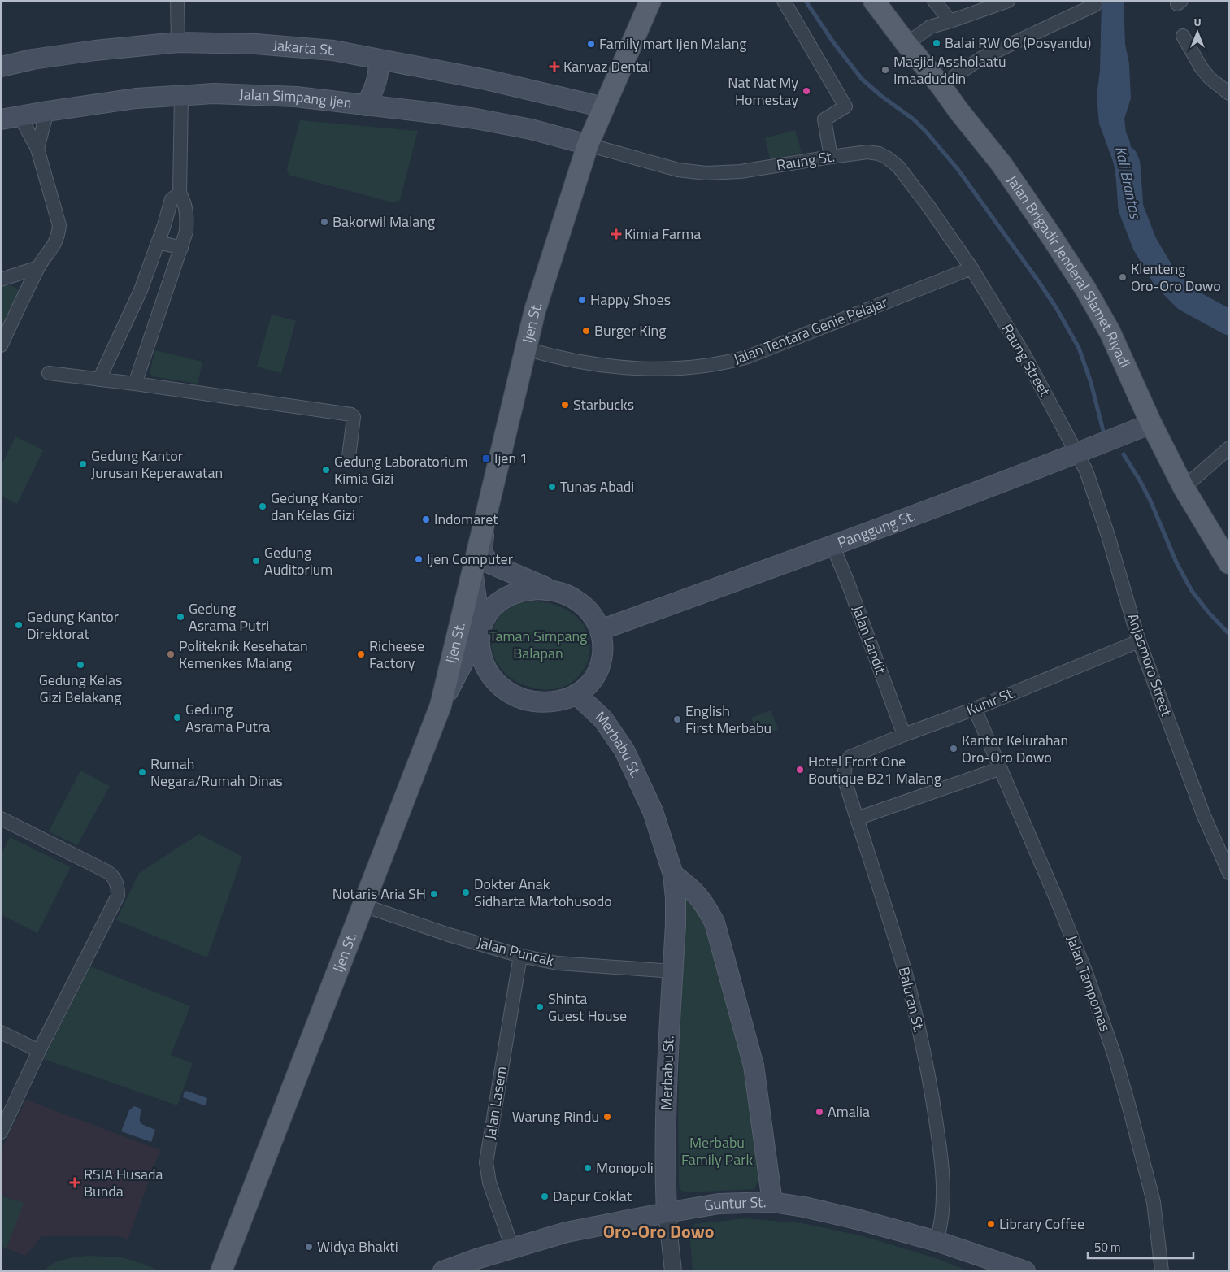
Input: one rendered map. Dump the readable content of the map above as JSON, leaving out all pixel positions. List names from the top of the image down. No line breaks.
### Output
{"streets":{"main road":["Jakarta St.","Jalan Simpang Ijen","Jalan Brigadir Jenderal Slamet Riyadi","Ijen St.","Panggung St.","Merbabu St.","Guntur St."],"street":["Raung St.","Jalan Tentara Genie Pelajar","Raung Street","Jalan Landit","Anjasmoro Street","Kunir St.","Jalan Puncak","Jalan Tampomas","Baluran St.","Jalan Lasem"]},"crossings":[["Jakarta St.","Ijen St."],["Jalan Simpang Ijen","Raung St."],["Jalan Simpang Ijen","Ijen St."],["Raung St.","Ijen St."],["Raung St.","Jalan Tentara Genie Pelajar"],["Raung St.","Raung Street"],["Jalan Brigadir Jenderal Slamet Riyadi","Panggung St."],["Ijen St.","Jalan Tentara Genie Pelajar"],["Ijen St.","Jalan Puncak"],["Jalan Tentara Genie Pelajar","Raung Street"],["Raung Street","Panggung St."],["Raung Street","Anjasmoro Street"],["Panggung St.","Jalan Landit"],["Panggung St.","Anjasmoro Street"],["Panggung St.","Merbabu St."],["Jalan Landit","Kunir St."],["Anjasmoro Street","Kunir St."],["Kunir St.","Jalan Tampomas"],["Kunir St.","Baluran St."],["Merbabu St.","Jalan Puncak"],["Merbabu St.","Guntur St."],["Jalan Puncak","Jalan Lasem"],["Baluran St.","Guntur St."],["Jalan Lasem","Guntur St."]],"districts":["Oro-Oro Dowo"],"water":["Kali Brantas"],"parks":["Taman Simpang Balapan","Merbabu Family Park"],"places":{"other":["Balai RW 06 (Posyandu)","Family mart Ijen Malang","Masjid Assholaatu Imaaduddin","Nat Nat My Homestay","Bakorwil Malang","Klenteng Oro-Oro Dowo","Happy Shoes","Burger King","Starbucks","Gedung Kantor Jurusan Keperawatan","Gedung Laboratorium Kimia Gizi","Tunas Abadi","Gedung Kantor dan Kelas Gizi","Indomaret","Ijen Computer","Gedung Auditorium","Gedung Asrama Putri","Gedung Kantor Direktorat","Politeknik Kesehatan Kemenkes Malang","Richeese Factory","Gedung Kelas Gizi Belakang","Gedung Asrama Putra","English First Merbabu","Kantor Kelurahan Oro-Oro Dowo","Hotel Front One Boutique B21 Malang","Rumah Negara/Rumah Dinas","Dokter Anak Sidharta Martohusodo","Notaris Aria SH","Shinta Guest House","Amalia","Warung Rindu","Monopoli","Dapur Coklat","Library Coffee","Widya Bhakti"],"health":["Kanvaz Dental","Kimia Farma","RSIA Husada Bunda"],"transit":["Ijen 1"]},"scale_bar":"50 m","north":"top"}
